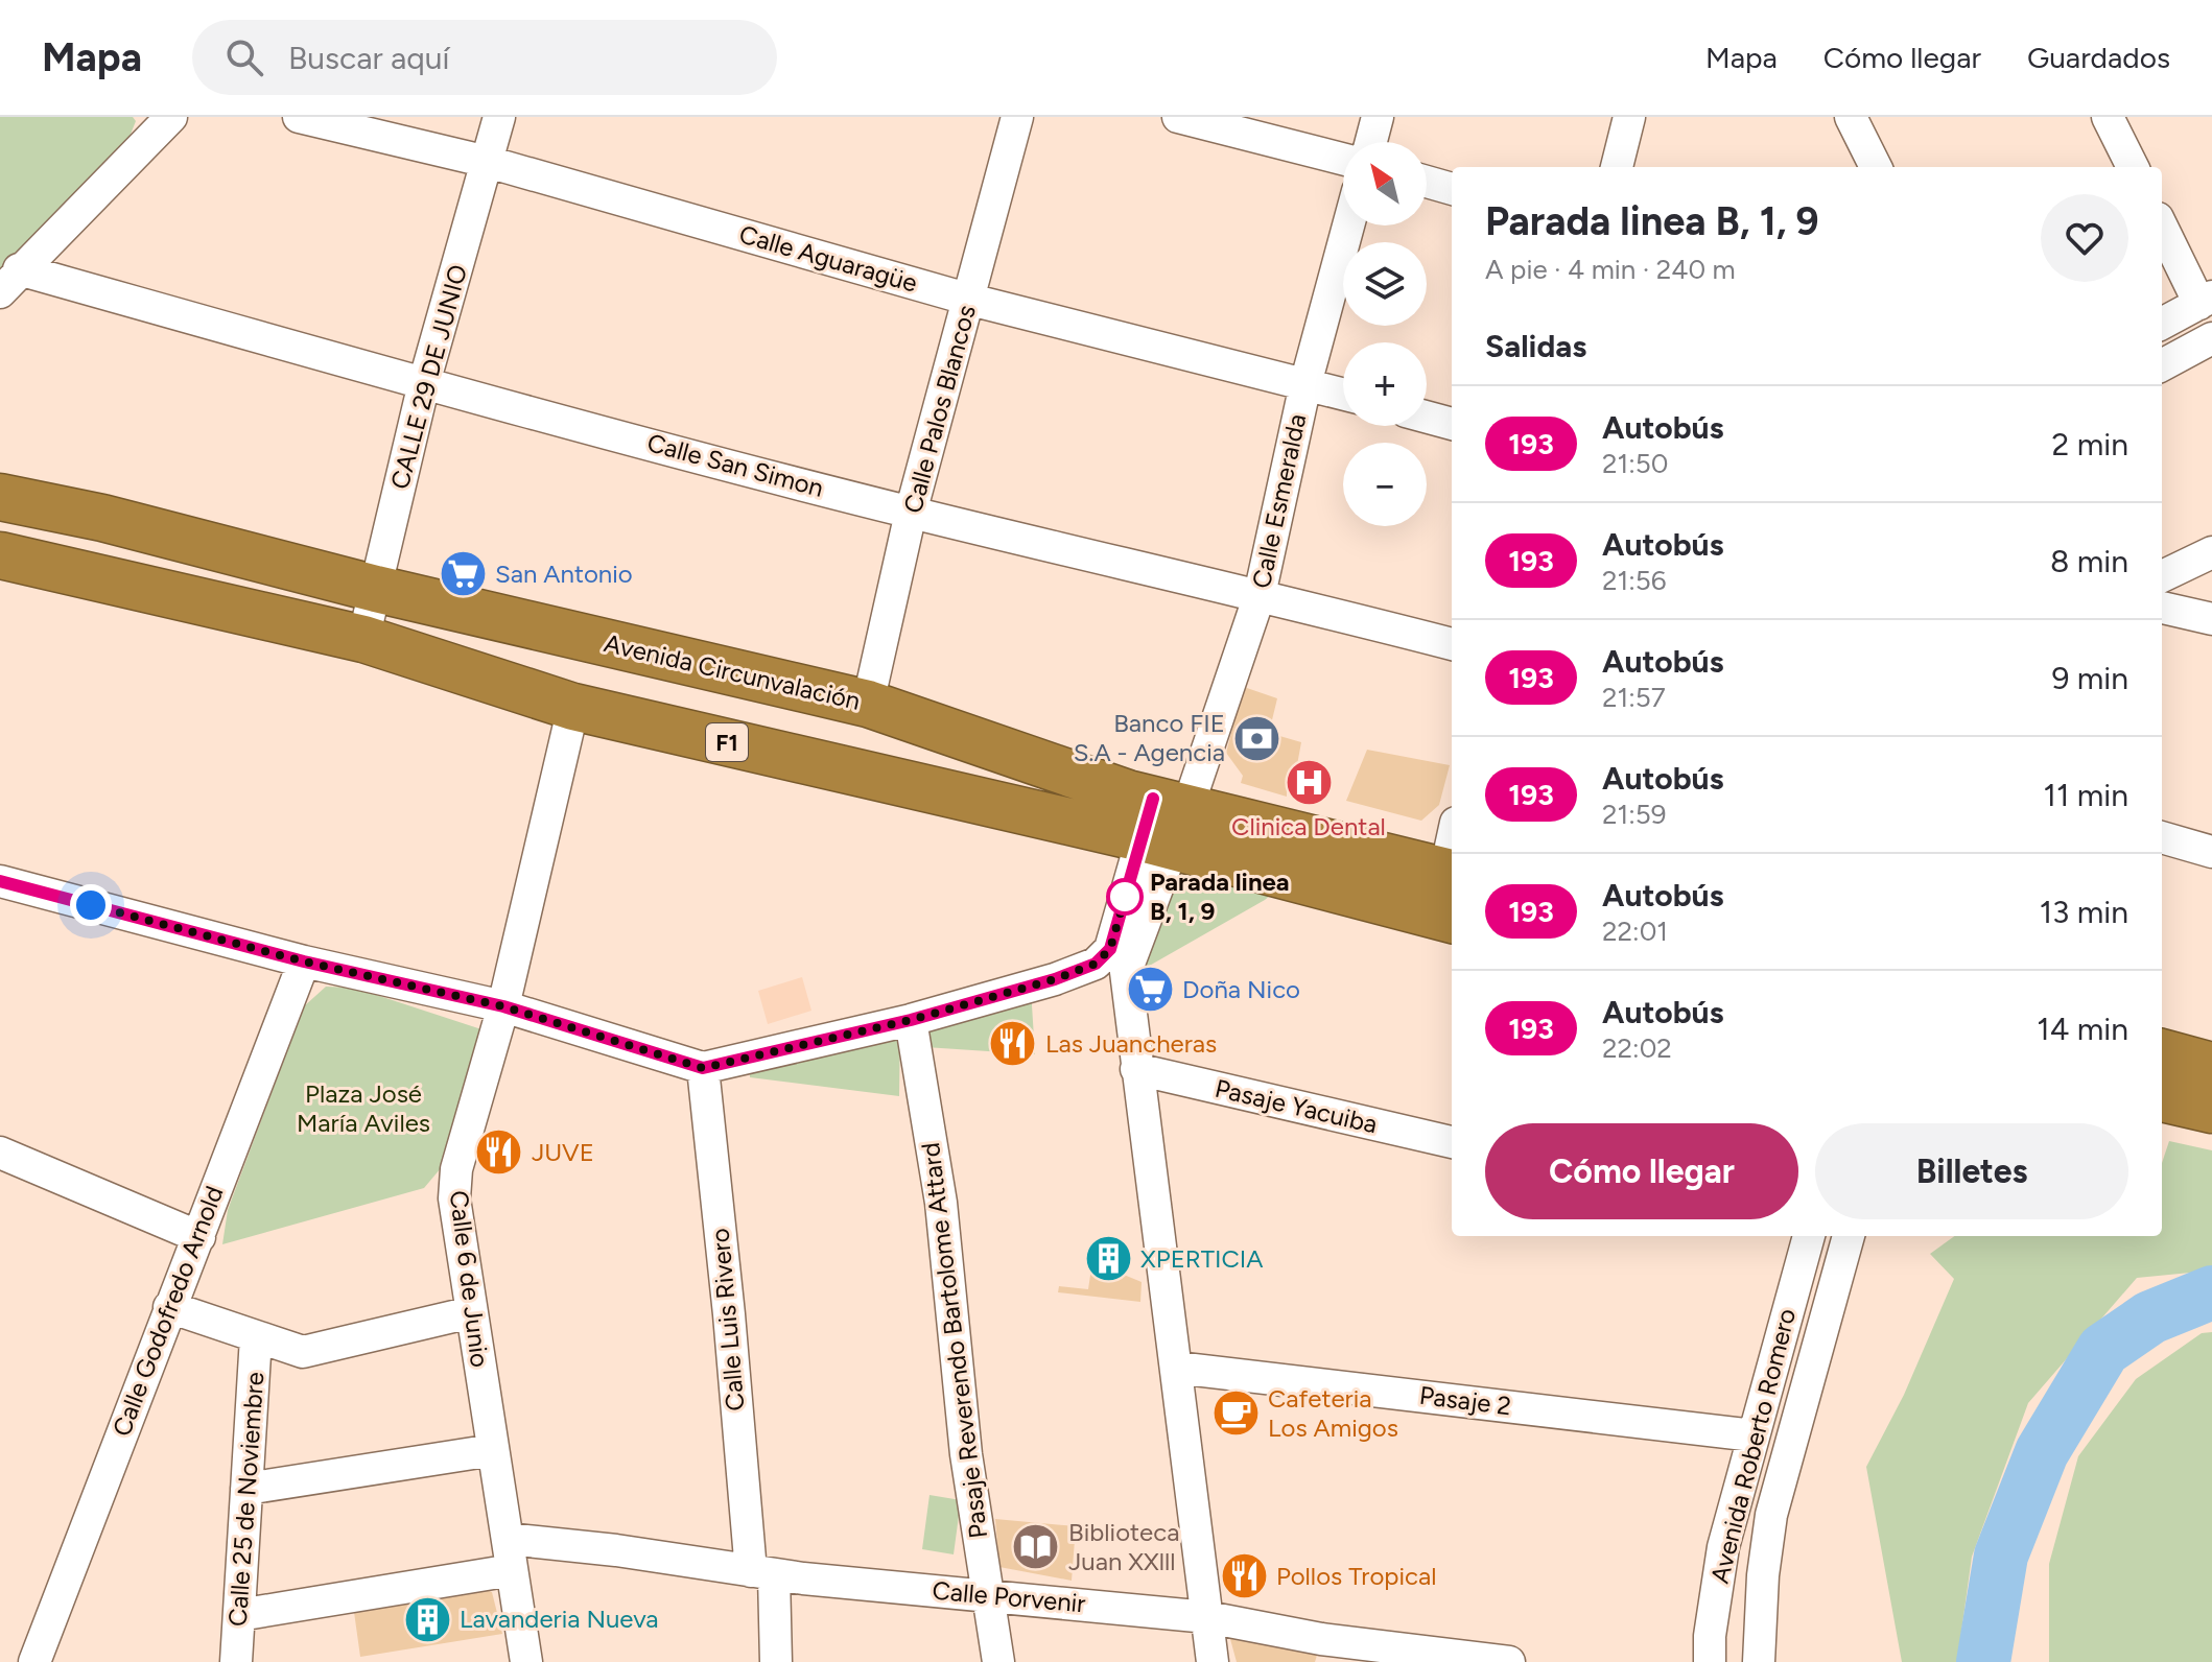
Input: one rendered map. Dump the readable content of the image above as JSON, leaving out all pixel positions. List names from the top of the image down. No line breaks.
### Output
{"streets":{"highway":["Avenida Circunvalación","F1"],"street":["Calle Aguaragüe","CALLE 29 DE JUNIO","Calle Palos Blancos","Calle San Simon","Calle Esmeralda","Pasaje Yacuiba","Calle 6 de Junio","Calle Godofredo Arnold","Calle Luis Rivero","Pasaje Reverendo Bartolome Attard","Pasaje 2","Avenida Roberto Romero","Calle 25 de Noviembre","Calle Porvenir"]},"crossings":[["Calle Aguaragüe","CALLE 29 DE JUNIO"],["Calle Aguaragüe","Calle Palos Blancos"],["Calle Aguaragüe","Calle Esmeralda"],["CALLE 29 DE JUNIO","Calle San Simon"],["CALLE 29 DE JUNIO","Avenida Circunvalación"],["Calle Palos Blancos","Calle San Simon"],["Calle Palos Blancos","Avenida Circunvalación"],["Calle San Simon","Calle Esmeralda"],["Calle Esmeralda","Avenida Circunvalación"],["Avenida Circunvalación","Calle 6 de Junio"],["Calle 6 de Junio","Calle Porvenir"],["Calle Luis Rivero","Calle Porvenir"],["Pasaje Reverendo Bartolome Attard","Calle Porvenir"],["Pasaje 2","Avenida Roberto Romero"],["Calle 25 de Noviembre","Calle Porvenir"]],"parks":["Plaza José María Aviles"],"places":{"supermarket":["San Antonio","Doña Nico"],"bank":["Banco FIE S.A - Agencia"],"hospital":["Clinica Dental"],"other":["Parada linea B, 1, 9"],"restaurant":["Las Juancheras","JUVE","Pollos Tropical"],"building":["XPERTICIA","Lavanderia Nueva"],"cafe":["Cafeteria Los Amigos"],"library":["Biblioteca Juan XXlll"]},"lines":["bus line 193"],"north":"top left","page":{"header":"Mapa","search":"Buscar aquí","nav":["Mapa","Cómo llegar","Guardados"],"map_buttons":["+","−"],"heading":[["Parada linea B, 1, 9","A pie · 4 min · 240 m"],"Salidas"],"list":[{"mark":"193","name":"Autobús","note":"21:50","value":"2 min"},{"mark":"193","name":"Autobús","note":"21:56","value":"8 min"},{"mark":"193","name":"Autobús","note":"21:57","value":"9 min"},{"mark":"193","name":"Autobús","note":"21:59","value":"11 min"},{"mark":"193","name":"Autobús","note":"22:01","value":"13 min"},{"mark":"193","name":"Autobús","note":"22:02","value":"14 min"}],"buttons":["Cómo llegar","Billetes"]}}
